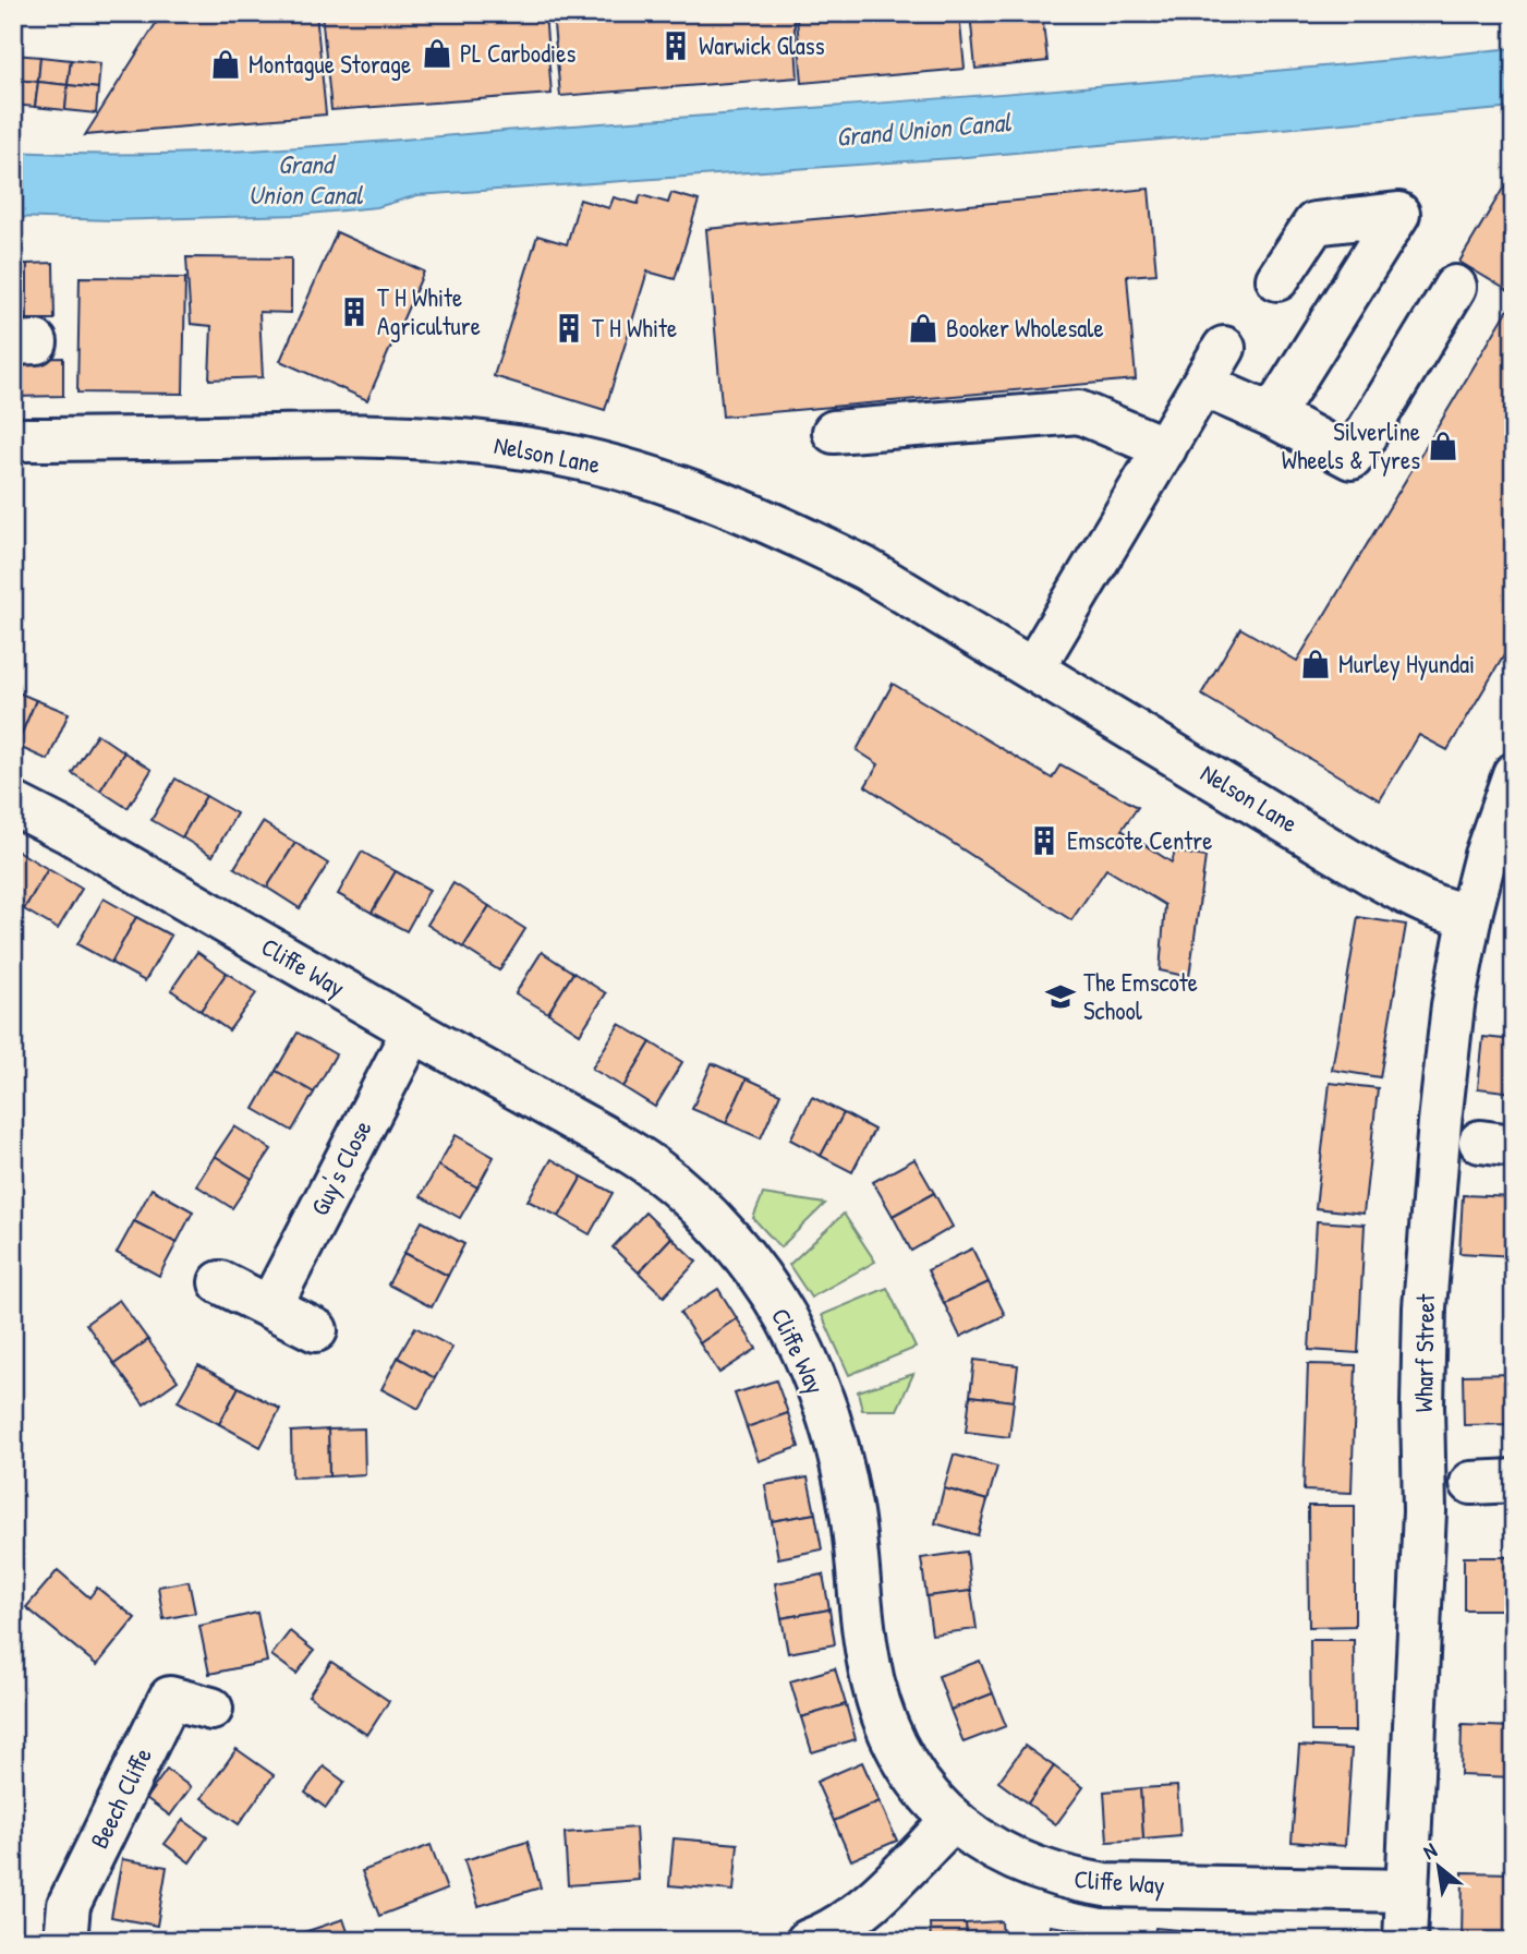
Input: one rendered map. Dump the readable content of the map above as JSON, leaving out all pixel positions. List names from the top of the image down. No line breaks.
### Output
{"streets":{"street":["Nelson Lane","Cliffe Way","Guy's Close","Wharf Street","Beech Cliffe"]},"crossings":[["Nelson Lane","Wharf Street"],["Cliffe Way","Guy's Close"],["Cliffe Way","Wharf Street"]],"water":["Grand Union Canal"],"places":{"building":["Warwick Glass","T H White Agriculture","T H White","Emscote Centre"],"shop":["PL Carbodies","Montague Storage","Booker Wholesale","Silverline Wheels & Tyres","Murley Hyundai"],"school or university":["The Emscote School"]},"north":"top left"}
